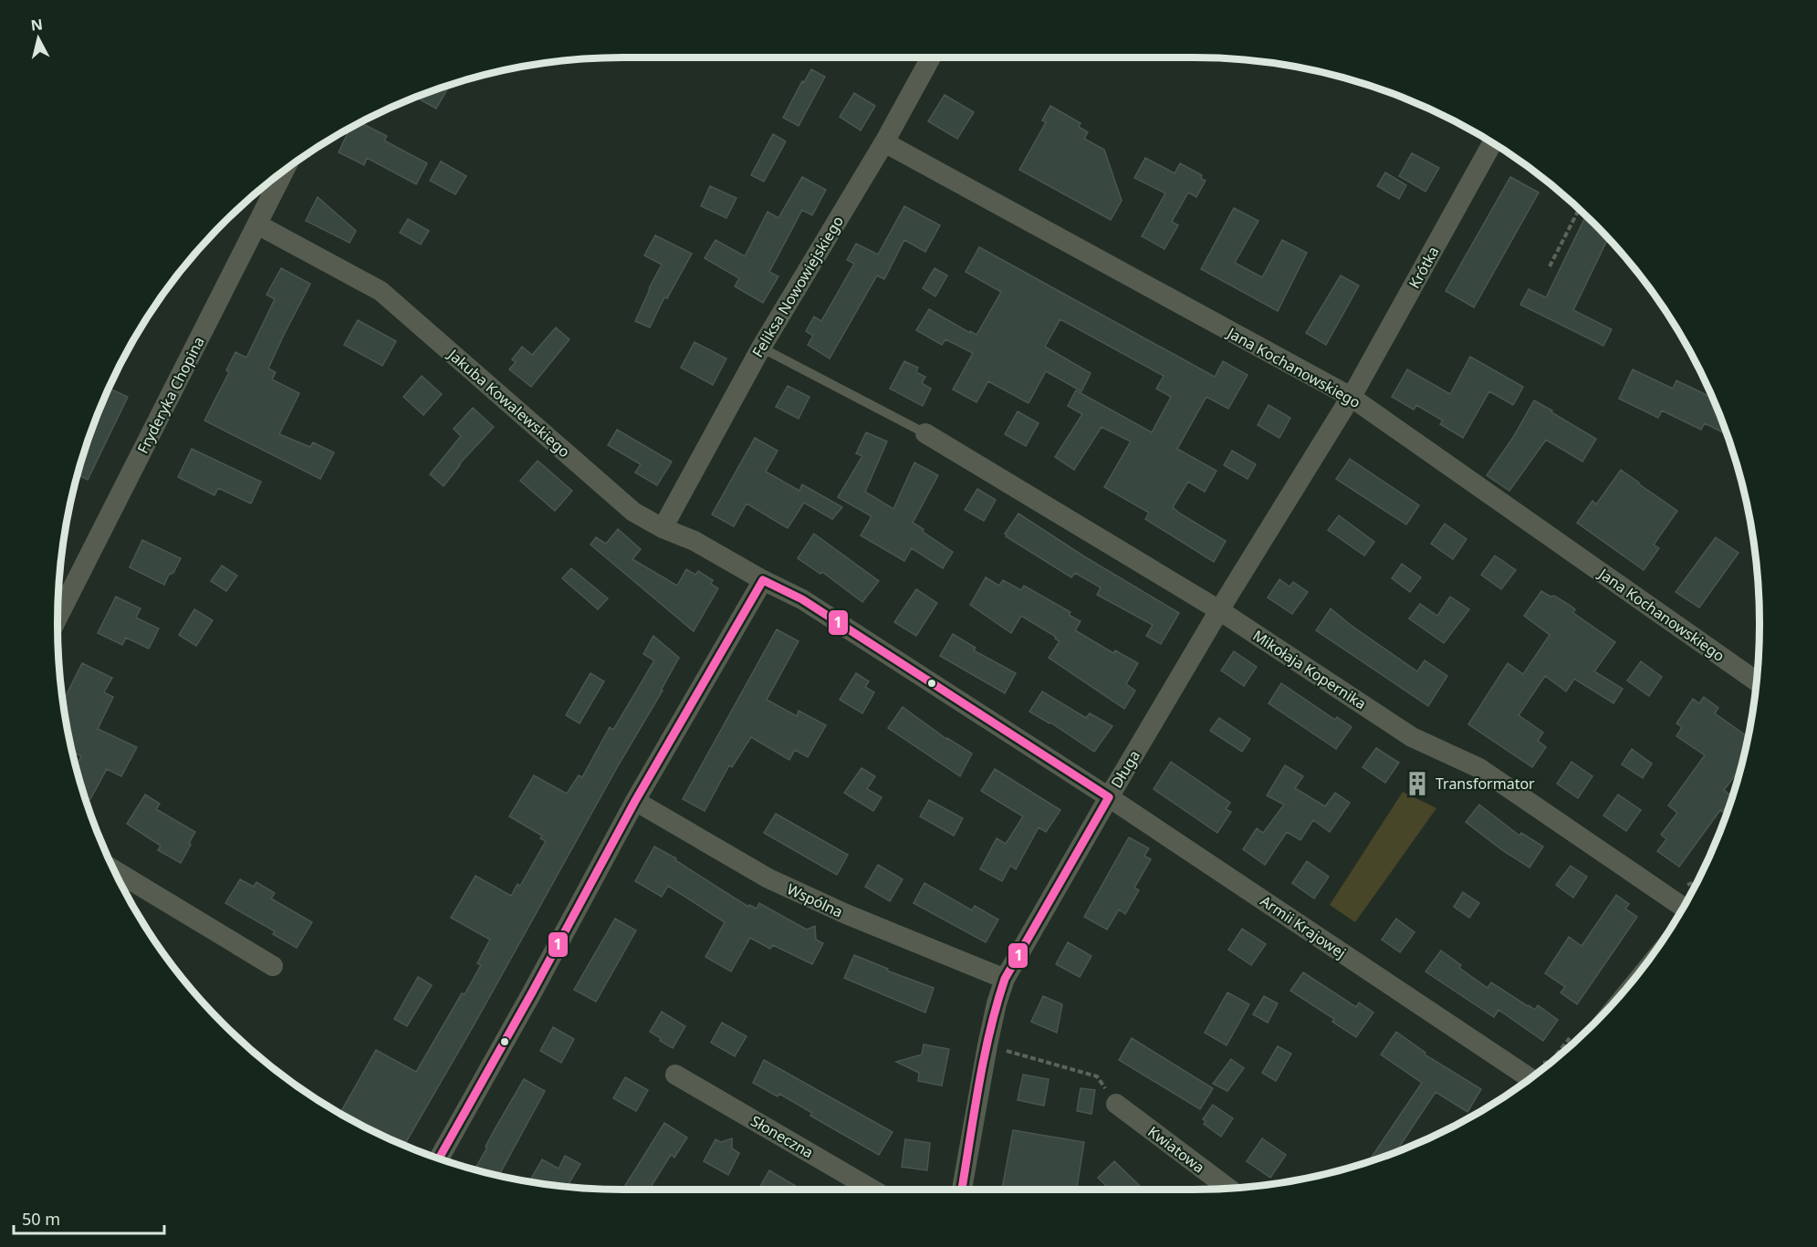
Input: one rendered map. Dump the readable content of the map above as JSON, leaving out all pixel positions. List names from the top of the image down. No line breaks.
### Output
{"streets":{"street":["Krótka","Feliksa Nowowiejskiego","Jana Kochanowskiego","Fryderyka Chopina","Jakuba Kowalewskiego","Mikołaja Kopernika","Długa","Wspólna","Armii Krajowej","Słoneczna","Kwiatowa"]},"crossings":[["Krótka","Jana Kochanowskiego"],["Krótka","Długa"],["Feliksa Nowowiejskiego","Jana Kochanowskiego"],["Feliksa Nowowiejskiego","Jakuba Kowalewskiego"],["Jana Kochanowskiego","Długa"],["Fryderyka Chopina","Jakuba Kowalewskiego"],["Jakuba Kowalewskiego","Armii Krajowej"],["Mikołaja Kopernika","Długa"],["Długa","Wspólna"],["Długa","Armii Krajowej"]],"places":{"building":["Transformator"]},"lines":["transit line 1"],"scale_bar":"50 m","north":"top"}
